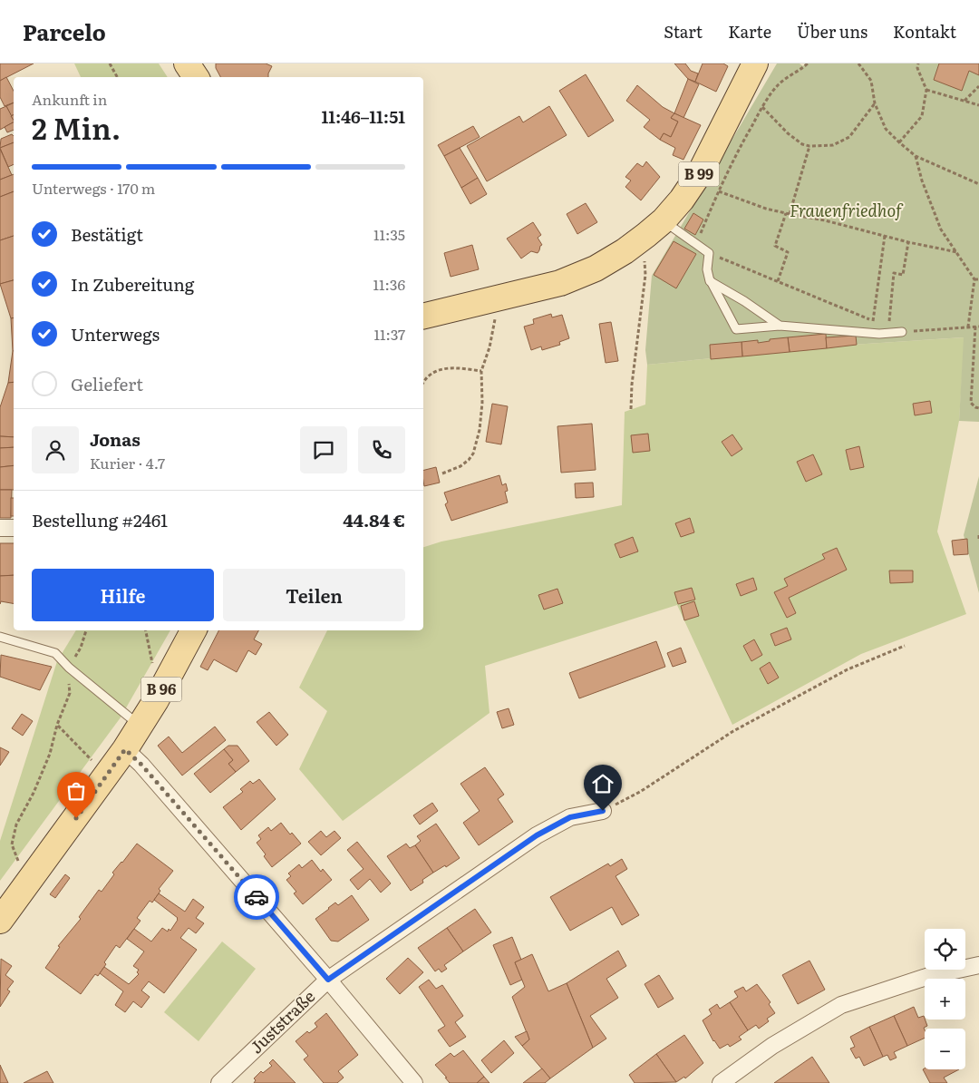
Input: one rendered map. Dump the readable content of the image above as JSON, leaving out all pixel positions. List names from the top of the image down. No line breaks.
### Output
{"streets":{"main road":["B 99","B 96"],"street":["Juststraße"]},"parks":["Frauenfriedhof"],"page":{"header":"Parcelo","nav":["Start","Karte","Über uns","Kontakt"],"heading":["2 Min.","Ankunft in","11:46–11:51"],"panel":["Jonas","Kurier · 4.7","Bestellung #2461","44.84 €"],"bar":"Unterwegs · 170 m","list":[["Bestätigt","11:35"],["In Zubereitung","11:36"],["Unterwegs","11:37"],"Geliefert"],"buttons":["Hilfe","Teilen"],"map_buttons":["+","−"]}}
